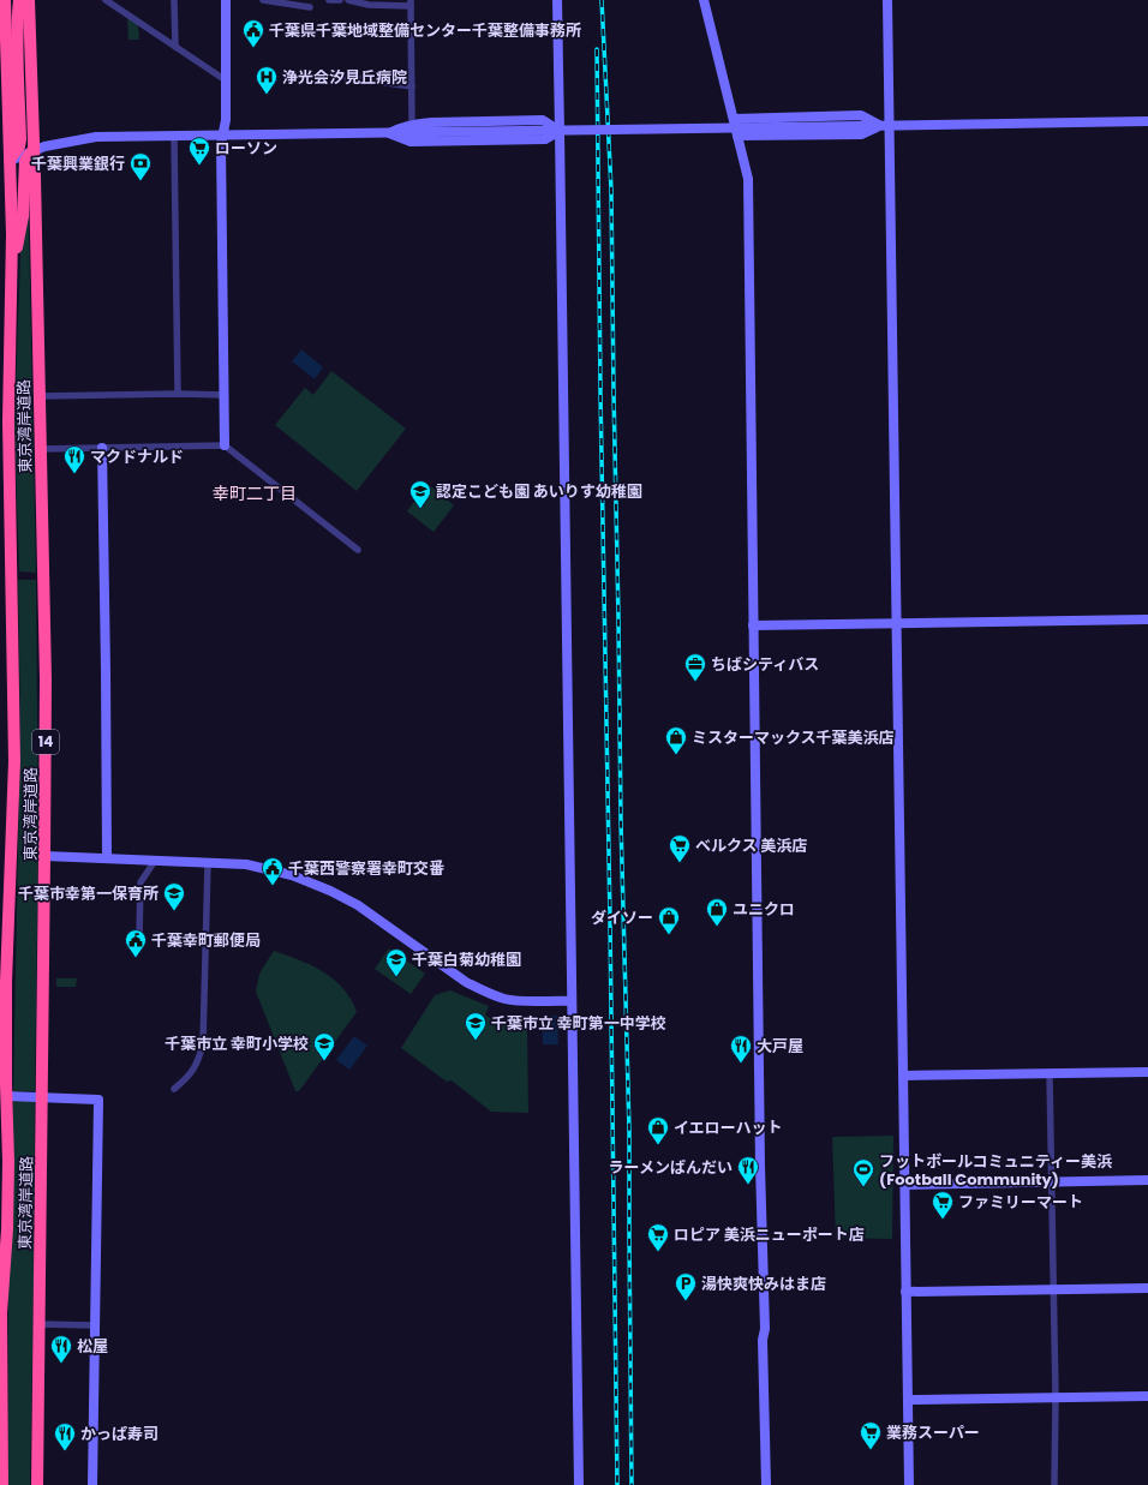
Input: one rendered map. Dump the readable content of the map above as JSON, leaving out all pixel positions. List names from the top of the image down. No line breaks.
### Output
{"streets":{"highway":["東京湾岸道路","14"]},"districts":["幸町二丁目"],"places":{"public building":["千葉県千葉地域整備センター千葉整備事務所","千葉西警察署幸町交番","千葉幸町郵便局"],"hospital":["浄光会汐見丘病院"],"supermarket":["ローソン","ベルクス 美浜店","ファミリーマート","ロピア 美浜ニューポート店","業務スーパー"],"bank":["千葉興業銀行"],"restaurant":["マクドナルド","大戸屋","ラーメンばんだい","松屋","かっぱ寿司"],"school or university":["認定こども園 あいりす幼稚園","千葉市幸第一保育所","千葉白菊幼稚園","千葉市立 幸町第一中学校","千葉市立 幸町小学校"],"office":["ちばシティバス"],"shop":["ミスターマックス千葉美浜店","ユニクロ","ダイソー","イエローハット"],"sports":["フットボールコミュニティー美浜 (Football Community)"],"parking":["湯快爽快みはま店"]}}
